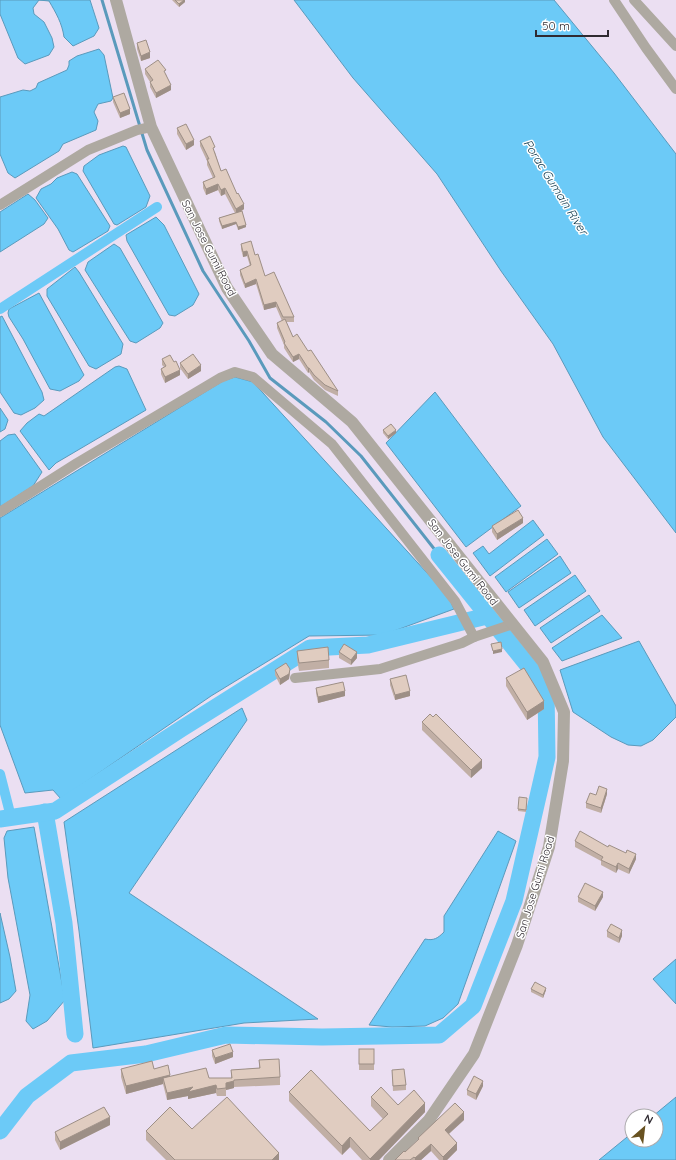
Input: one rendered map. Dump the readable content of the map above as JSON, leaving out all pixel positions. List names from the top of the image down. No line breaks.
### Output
{"streets":{"street":["San Jose Gumi Road"]},"water":["Porac Gumain River"],"scale_bar":"50 m","north":"top right"}
